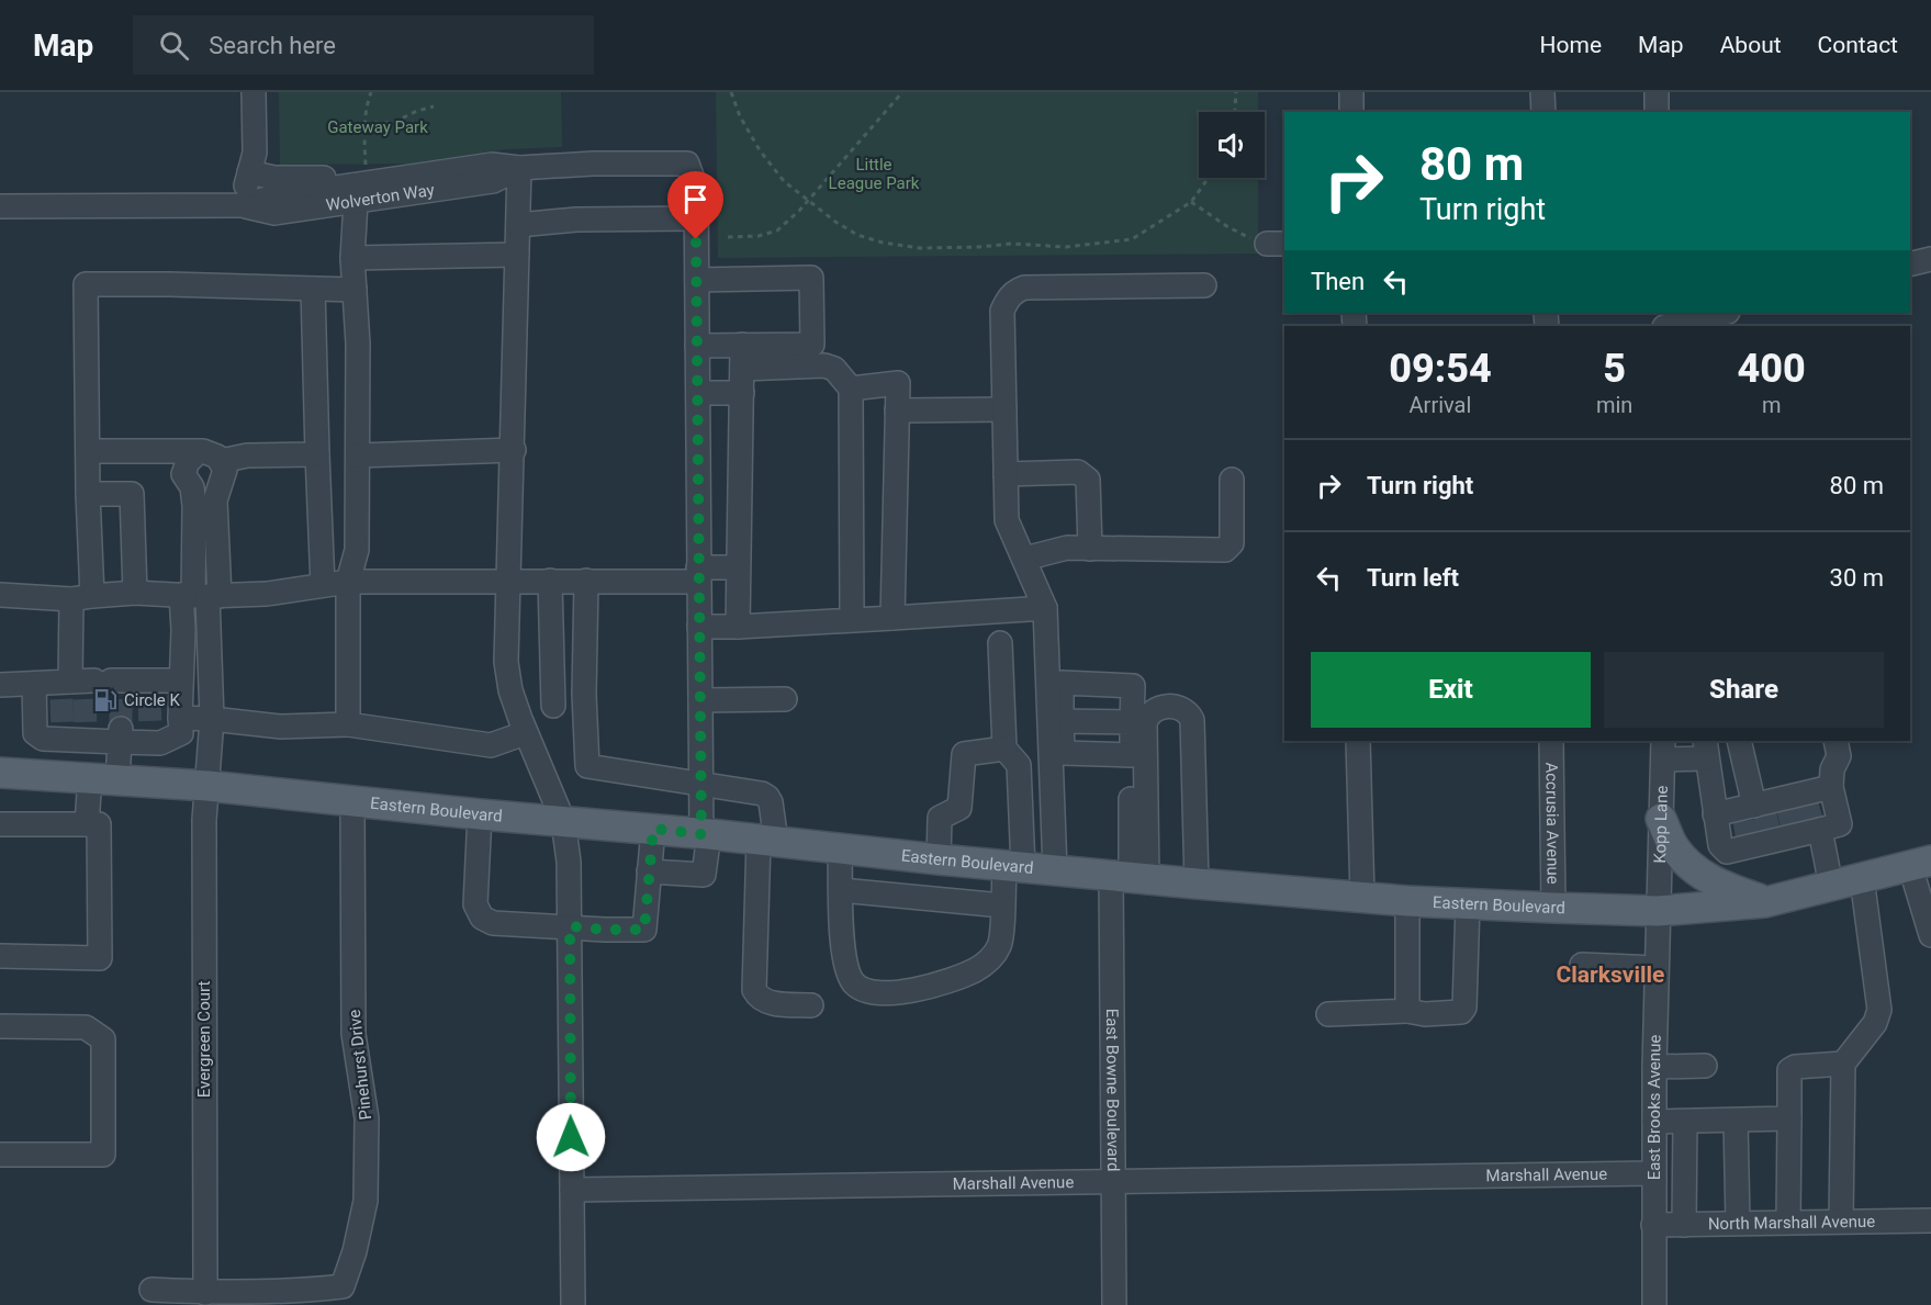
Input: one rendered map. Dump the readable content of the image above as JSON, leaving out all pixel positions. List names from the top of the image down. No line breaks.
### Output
{"streets":{"main road":["Eastern Boulevard"],"street":["Wolverton Way","Accrusia Avenue","Kopp Lane","Evergreen Court","Pinehurst Drive","East Bowne Boulevard","East Brooks Avenue","Marshall Avenue","North Marshall Avenue"]},"crossings":[["Eastern Boulevard","Accrusia Avenue"],["Eastern Boulevard","Kopp Lane"],["Eastern Boulevard","Evergreen Court"],["Eastern Boulevard","Pinehurst Drive"],["Eastern Boulevard","East Bowne Boulevard"],["Eastern Boulevard","East Brooks Avenue"],["Kopp Lane","East Brooks Avenue"],["Evergreen Court","Pinehurst Drive"],["East Bowne Boulevard","Marshall Avenue"],["East Brooks Avenue","Marshall Avenue"],["East Brooks Avenue","North Marshall Avenue"]],"districts":["Clarksville"],"parks":["Gateway Park","Little League Park"],"places":{"fuel station":["Circle K"]},"page":{"header":"Map","search":"Search here","nav":["Home","Map","About","Contact"],"turn":["80 m","Turn right"],"then":"Then","eta":["09:54","Arrival","5","min","400","m"],"list":[{"name":"Turn right","value":"80 m"},{"name":"Turn left","value":"30 m"}],"buttons":["Exit","Share"]}}
